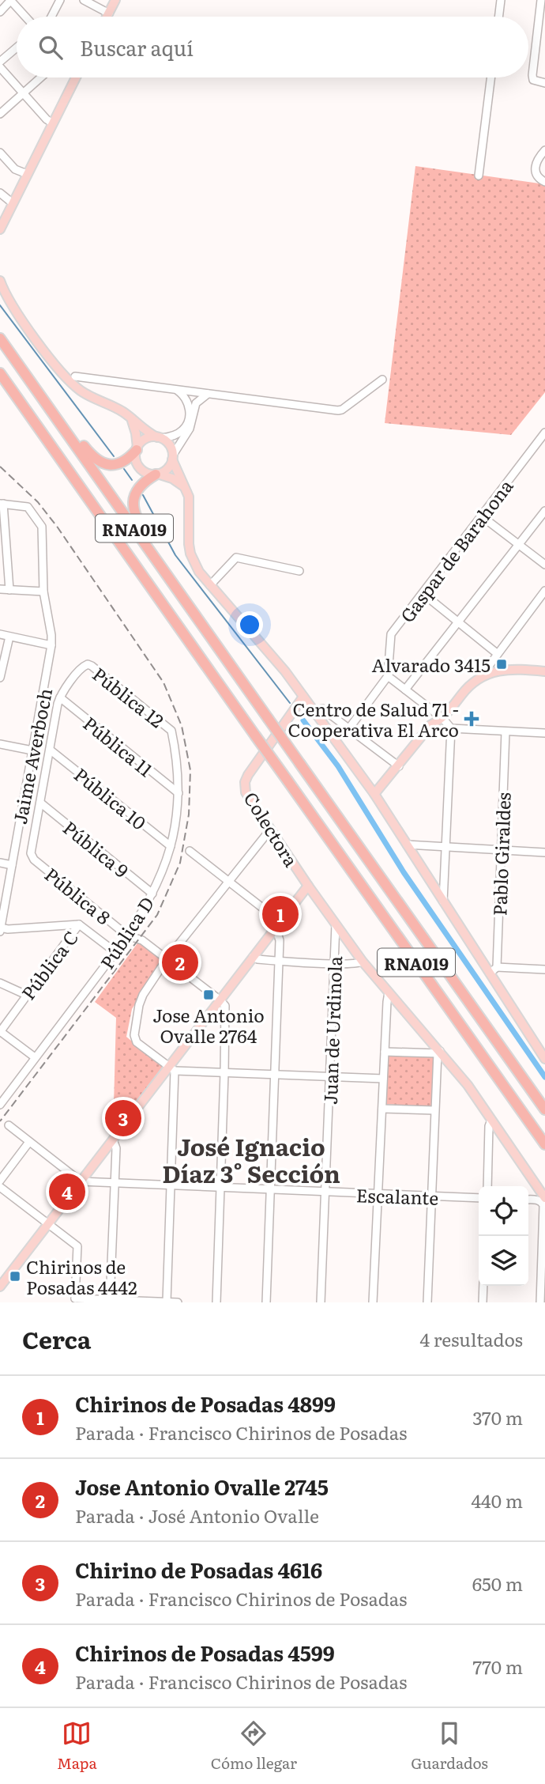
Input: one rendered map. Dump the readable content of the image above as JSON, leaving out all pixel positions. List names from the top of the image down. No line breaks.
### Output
{"streets":{"highway":["RNA019"],"main road":["Colectora"],"street":["Gaspar de Barahona","Pública 12","Pública 11","Jaime Averboch","Pública 10","Pública 9","Pablo Giraldes","Pública 8","Pública D","Pública C","Juan de Urdinola","Escalante"]},"crossings":[["Pública 12","Pública 11"],["Pública 12","Pública D"],["Pública 11","Pública D"],["Pública 10","Pública D"],["Colectora","Juan de Urdinola"],["Pública 9","Pública 8"],["Pública 9","Pública D"],["Pública 8","Pública D"],["Juan de Urdinola","Escalante"]],"districts":["José Ignacio Díaz 3° Sección"],"places":{"transit":["Alvarado 3415","Jose Antonio Ovalle 2764","Chirinos de Posadas 4442"],"health":["Centro de Salud 71 - Cooperativa El Arco"]},"page":{"search":"Buscar aquí","pins":["1","2","3","4"],"heading":["Cerca","4 resultados"],"list":[{"mark":"1","name":"Chirinos de Posadas 4899","note":"Parada · Francisco Chirinos de Posadas","value":"370 m"},{"mark":"2","name":"Jose Antonio Ovalle 2745","note":"Parada · José Antonio Ovalle","value":"440 m"},{"mark":"3","name":"Chirino de Posadas 4616","note":"Parada · Francisco Chirinos de Posadas","value":"650 m"},{"mark":"4","name":"Chirinos de Posadas 4599","note":"Parada · Francisco Chirinos de Posadas","value":"770 m"}],"nav":["Mapa","Cómo llegar","Guardados"]}}
